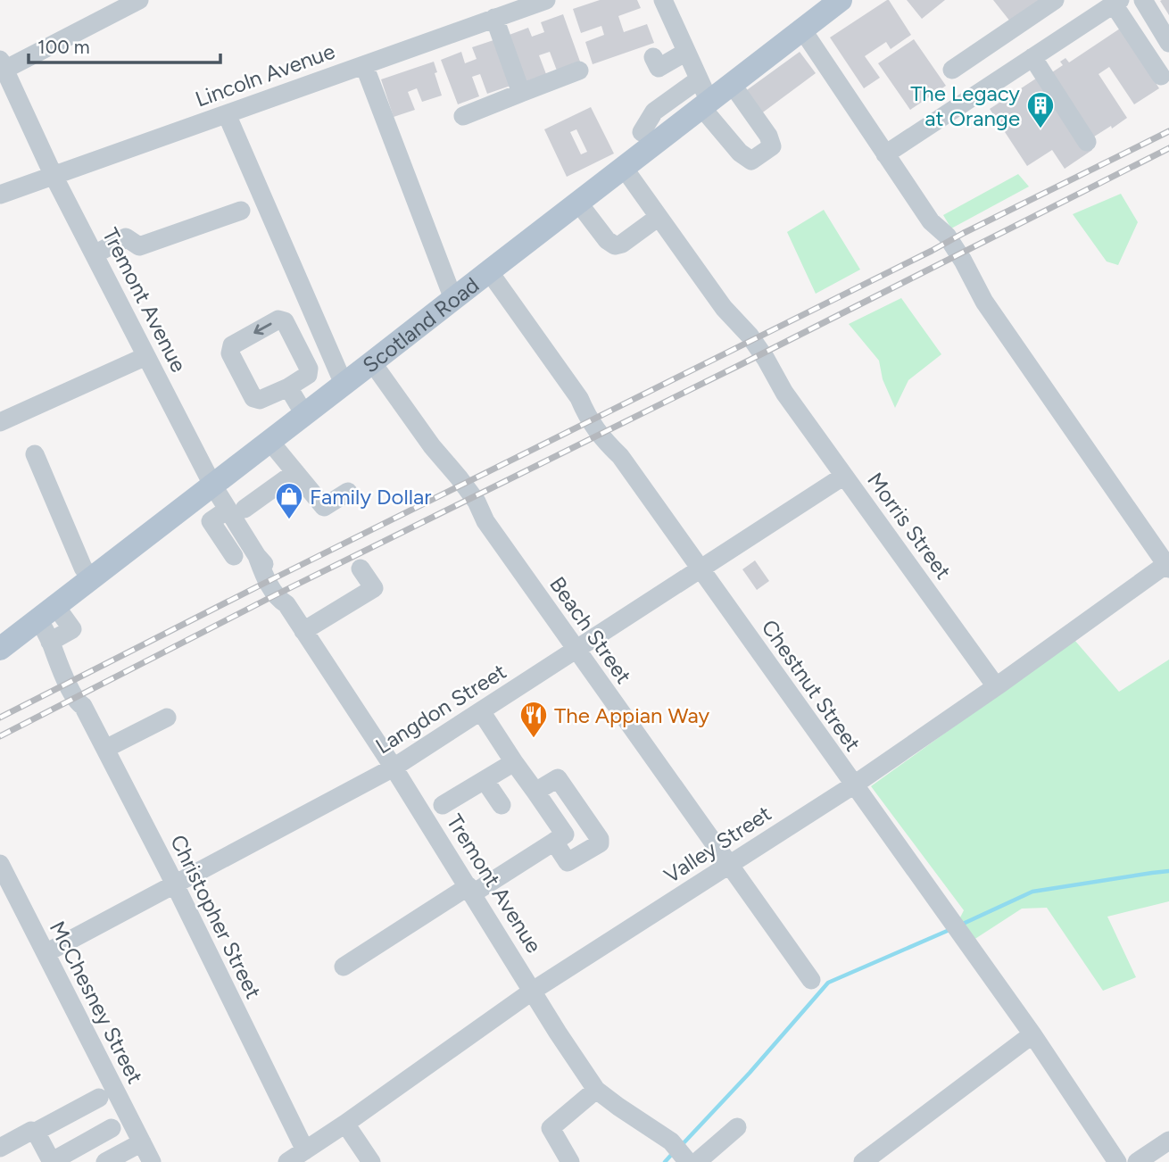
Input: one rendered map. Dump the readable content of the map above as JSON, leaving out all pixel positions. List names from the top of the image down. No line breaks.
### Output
{"streets":{"main road":["Scotland Road"],"street":["Lincoln Avenue","Tremont Avenue","Morris Street","Beach Street","Chestnut Street","Langdon Street","Valley Street","Christopher Street","McChesney Street"]},"crossings":[["Lincoln Avenue","Tremont Avenue"],["Tremont Avenue","Scotland Road"],["Tremont Avenue","Langdon Street"],["Tremont Avenue","Valley Street"],["Scotland Road","Morris Street"],["Scotland Road","Beach Street"],["Scotland Road","Chestnut Street"],["Scotland Road","Christopher Street"],["Morris Street","Langdon Street"],["Morris Street","Valley Street"],["Beach Street","Langdon Street"],["Beach Street","Valley Street"],["Chestnut Street","Langdon Street"],["Chestnut Street","Valley Street"],["Langdon Street","Christopher Street"],["Langdon Street","McChesney Street"],["Valley Street","Christopher Street"]],"places":{"building":["The Legacy at Orange"],"shop":["Family Dollar"],"restaurant":["The Appian Way"]},"scale_bar":"100 m"}
